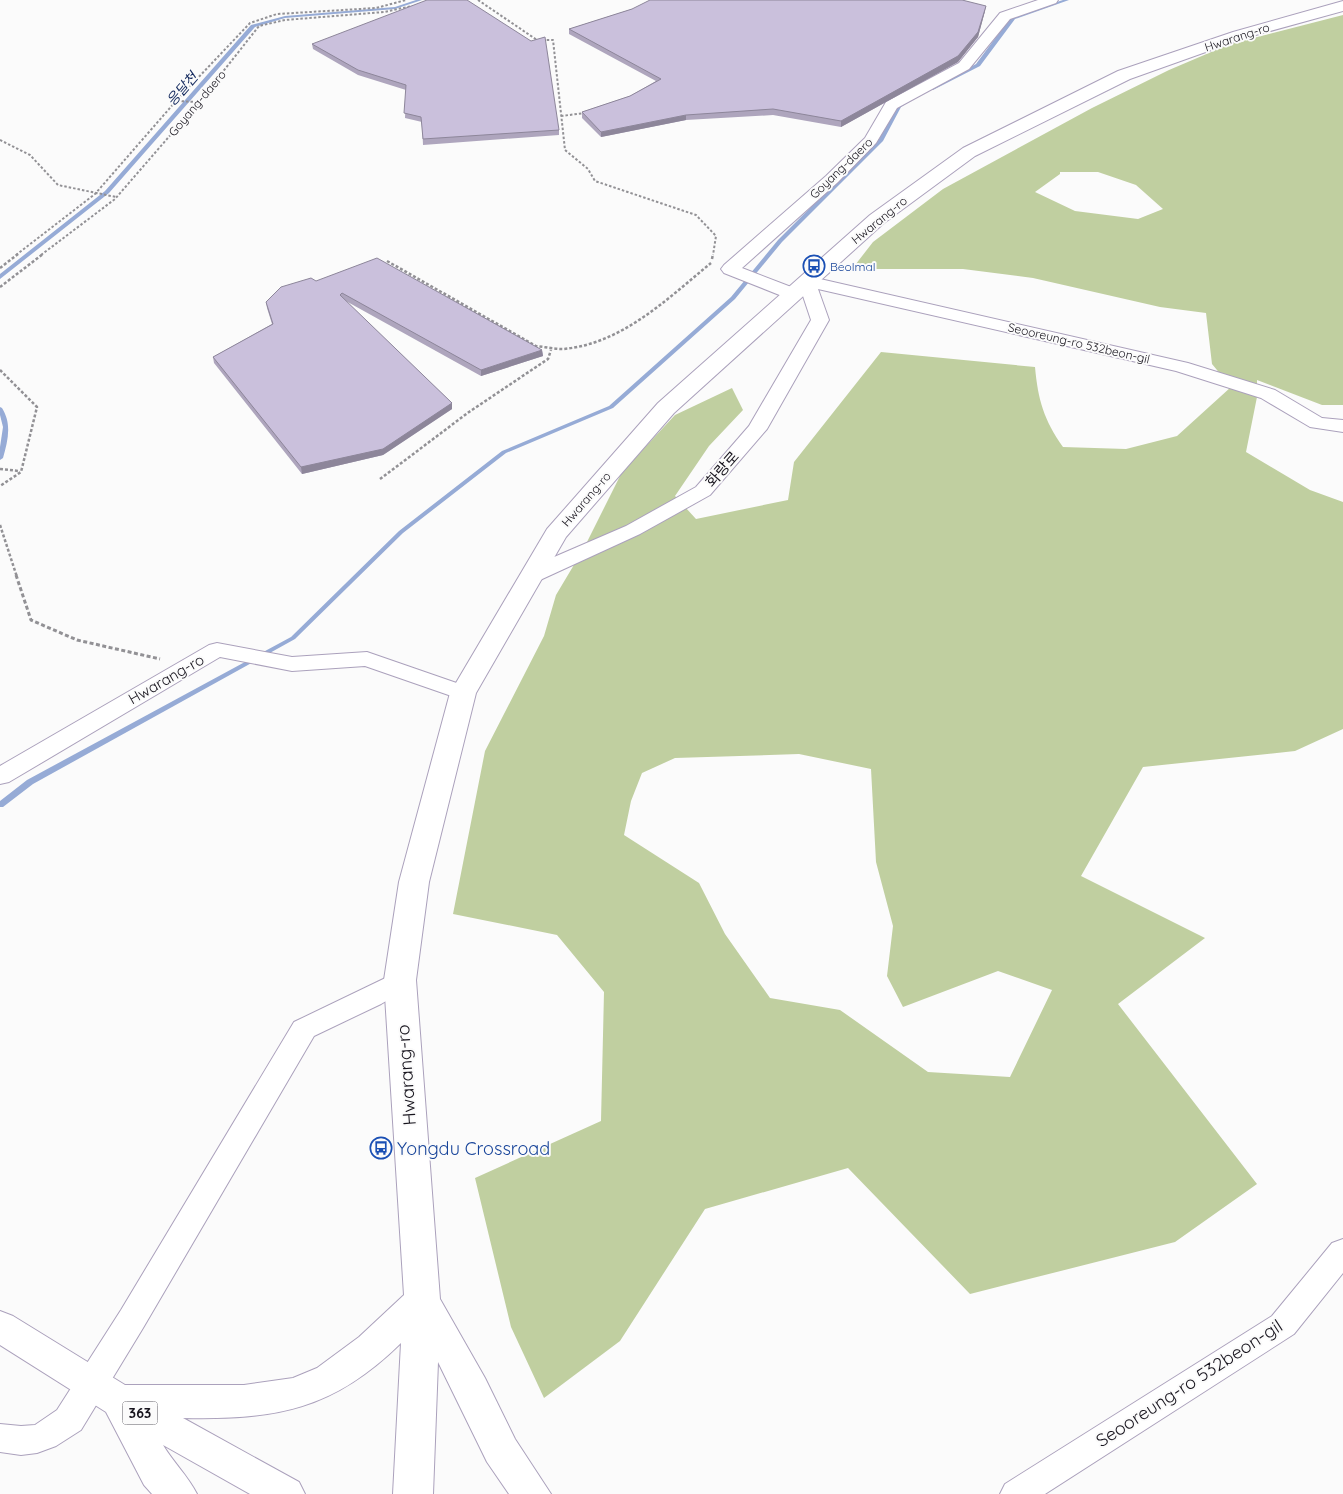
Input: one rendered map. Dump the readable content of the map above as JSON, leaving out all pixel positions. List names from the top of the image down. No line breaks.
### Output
{"streets":{"main road":["Hwarang-ro","363"],"street":["Goyang-daero","Seooreung-ro 532beon-gil","화랑로"]},"crossings":[["Hwarang-ro","Goyang-daero"],["Hwarang-ro","Seooreung-ro 532beon-gil"],["Hwarang-ro","화랑로"],["Goyang-daero","Seooreung-ro 532beon-gil"],["Goyang-daero","화랑로"],["Seooreung-ro 532beon-gil","화랑로"]],"water":["응달천"],"places":{"bus stop":["Beolmal","Yongdu Crossroad"]}}
